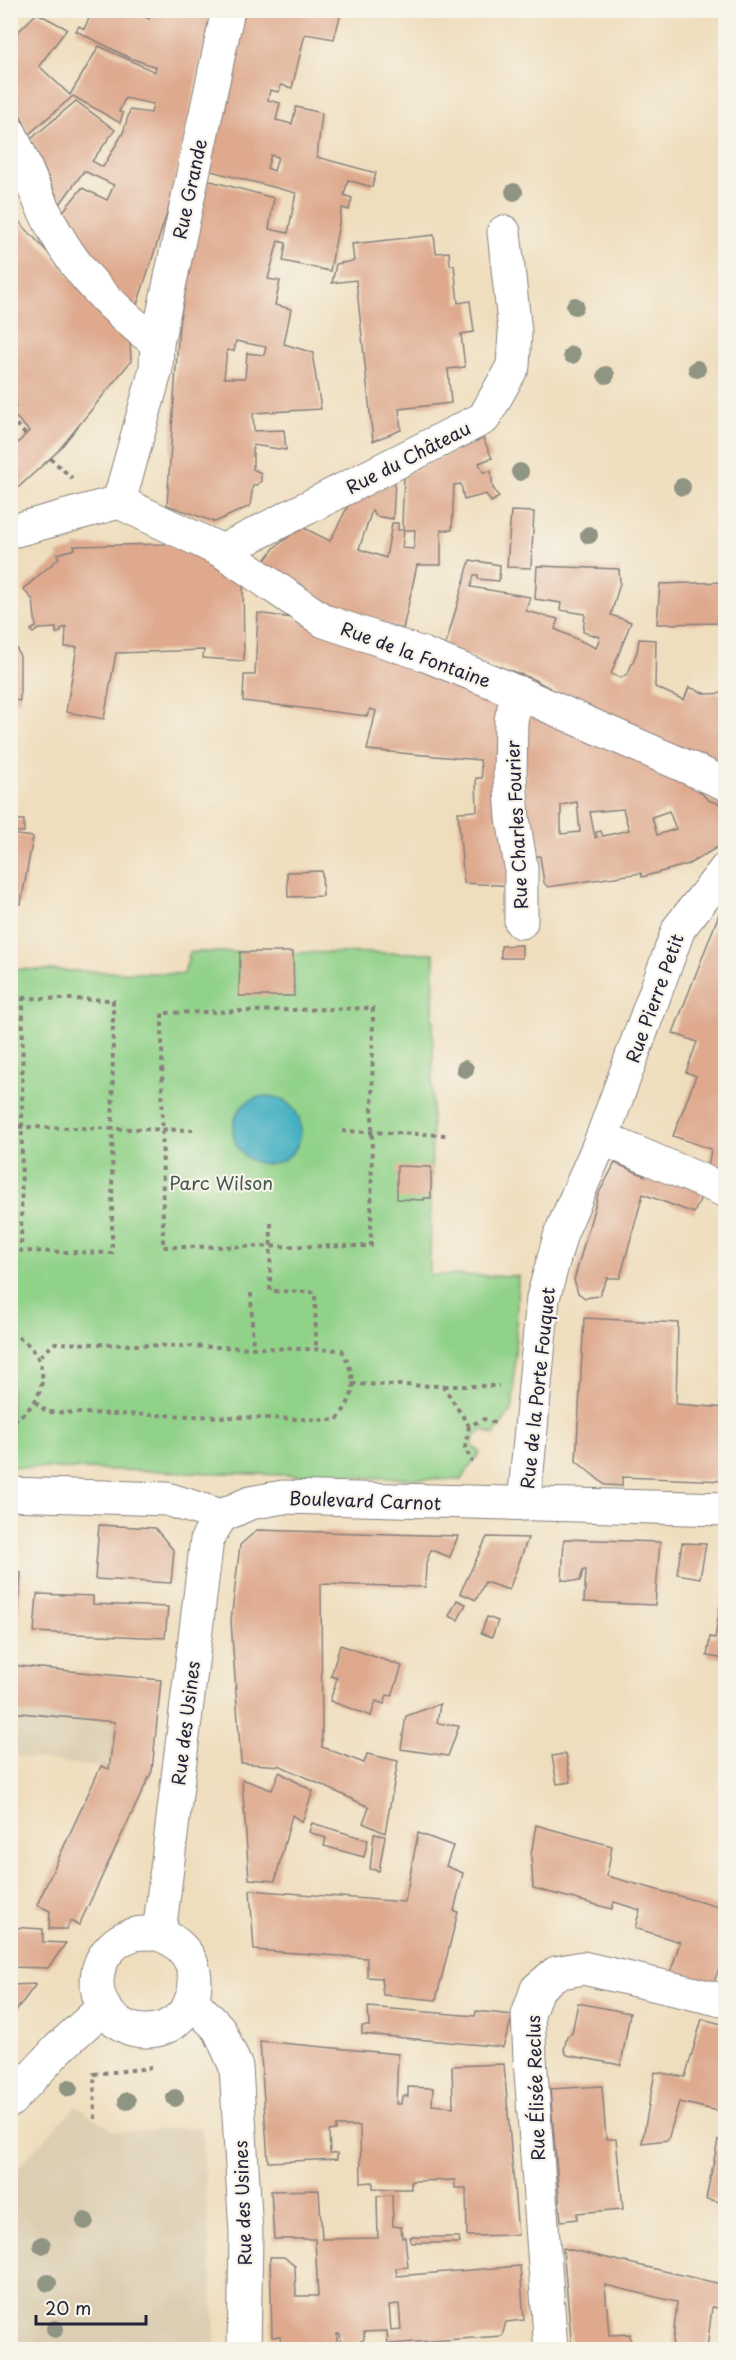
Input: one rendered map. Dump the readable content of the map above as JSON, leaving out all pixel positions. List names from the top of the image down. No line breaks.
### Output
{"streets":{"street":["Rue Grande","Rue du Château","Rue de la Fontaine","Rue Charles Fourier","Rue Pierre Petit","Rue de la Porte Fouquet","Boulevard Carnot","Rue des Usines","Rue Élisée Reclus"]},"crossings":[["Rue Grande","Rue de la Fontaine"],["Rue du Château","Rue de la Fontaine"],["Rue de la Fontaine","Rue Charles Fourier"],["Rue Pierre Petit","Rue de la Porte Fouquet"],["Rue de la Porte Fouquet","Boulevard Carnot"],["Boulevard Carnot","Rue des Usines"]],"parks":["Parc Wilson"],"scale_bar":"20 m"}
